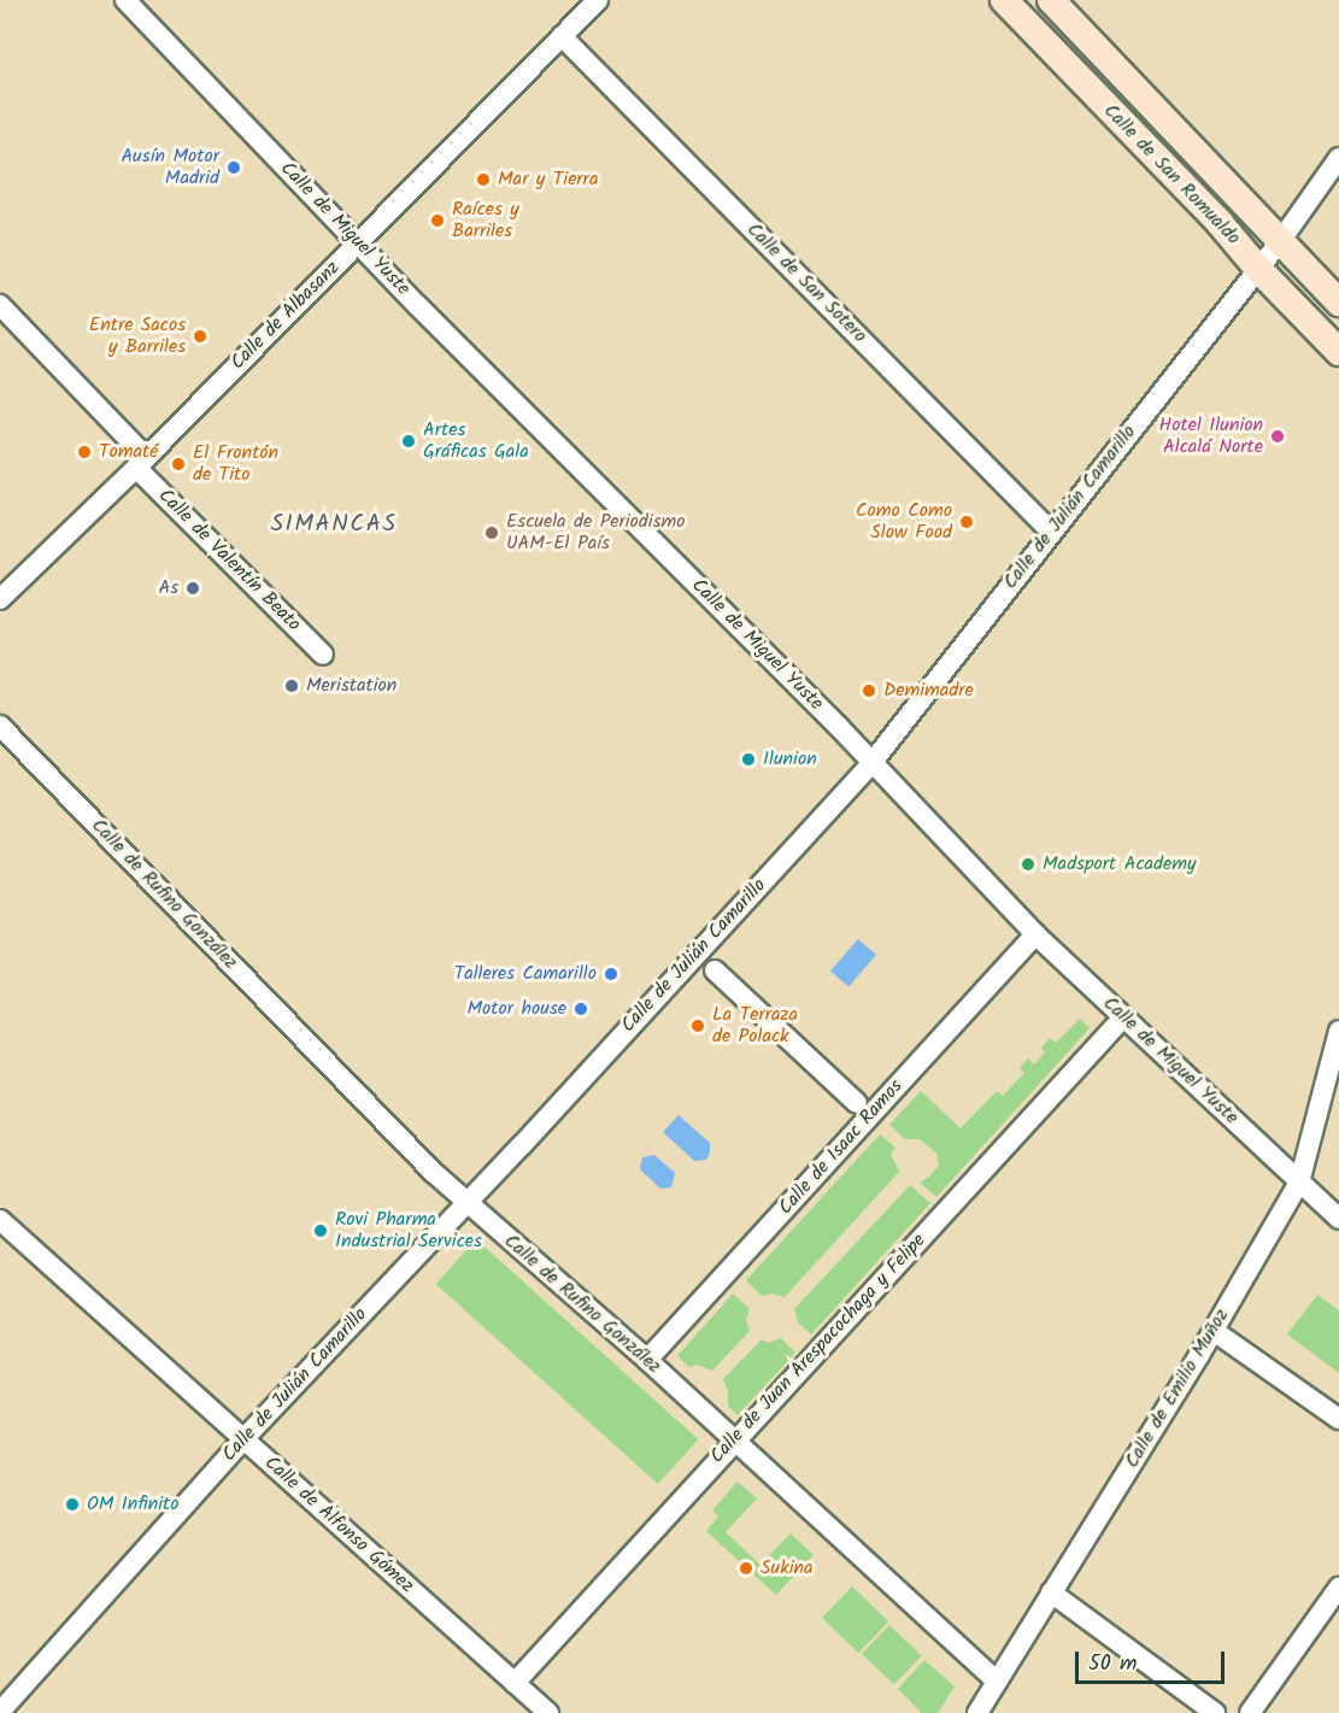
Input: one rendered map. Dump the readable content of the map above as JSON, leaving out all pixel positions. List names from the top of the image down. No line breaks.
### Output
{"streets":{"main road":["Calle de San Romualdo"],"street":["Calle de Miguel Yuste","Calle de San Sotero","Calle de Albasanz","Calle de Julián Camarillo","Calle de Valentín Beato","Calle de Rufino González","Calle de Isaac Ramos","Calle de Juan Arespacochaga y Felipe","Calle de Emilio Muñoz","Calle de Alfonso Gómez"]},"crossings":[["Calle de San Romualdo","Calle de Julián Camarillo"],["Calle de Miguel Yuste","Calle de Albasanz"],["Calle de Miguel Yuste","Calle de Julián Camarillo"],["Calle de Miguel Yuste","Calle de Isaac Ramos"],["Calle de Miguel Yuste","Calle de Juan Arespacochaga y Felipe"],["Calle de Miguel Yuste","Calle de Emilio Muñoz"],["Calle de San Sotero","Calle de Albasanz"],["Calle de San Sotero","Calle de Julián Camarillo"],["Calle de Albasanz","Calle de Valentín Beato"],["Calle de Julián Camarillo","Calle de Rufino González"],["Calle de Julián Camarillo","Calle de Alfonso Gómez"],["Calle de Rufino González","Calle de Isaac Ramos"],["Calle de Rufino González","Calle de Juan Arespacochaga y Felipe"],["Calle de Rufino González","Calle de Emilio Muñoz"],["Calle de Juan Arespacochaga y Felipe","Calle de Alfonso Gómez"]],"districts":["SIMANCAS"],"places":["Ausín Motor Madrid","Mar y Tierra","Raíces y Barriles","Entre Sacos y Barriles","Hotel Ilunion Alcalá Norte","Artes Gráficas Gala","Tomaté","El Frontón de Tito","Como Como Slow Food","Escuela de Periodismo UAM-El País","As","Meristation","Demimadre","Ilunion","Madsport Academy","Talleres Camarillo","Motor house","La Terraza de Polack","Rovi Pharma Industrial Services","OM Infinito","Sukina"],"scale_bar":"50 m"}
